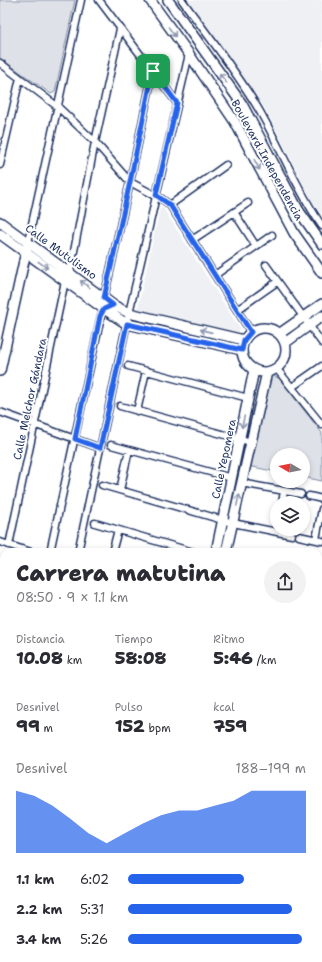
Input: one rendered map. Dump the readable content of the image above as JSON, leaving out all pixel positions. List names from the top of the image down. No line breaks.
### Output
{"streets":{"street":["Boulevard Independencia","Calle Mutulismo","Calle Melchor Gándara","Calle Yepomera"]},"crossings":[["Calle Mutulismo","Calle Melchor Gándara"],["Calle Mutulismo","Calle Yepomera"]],"north":"left","page":{"heading":["Carrera matutina","08:50 · 9 × 1.1 km"],"stats":[["Distancia","10.08 km"],["Tiempo","58:08"],["Ritmo","5:46 /km"],["Desnivel","99 m"],["Pulso","152 bpm"],["kcal","759"]],"chart":["Desnivel","188–199 m"],"list":[{"name":"1.1 km","note":"6:02"},{"name":"2.2 km","note":"5:31"},{"name":"3.4 km","note":"5:26"}]}}
